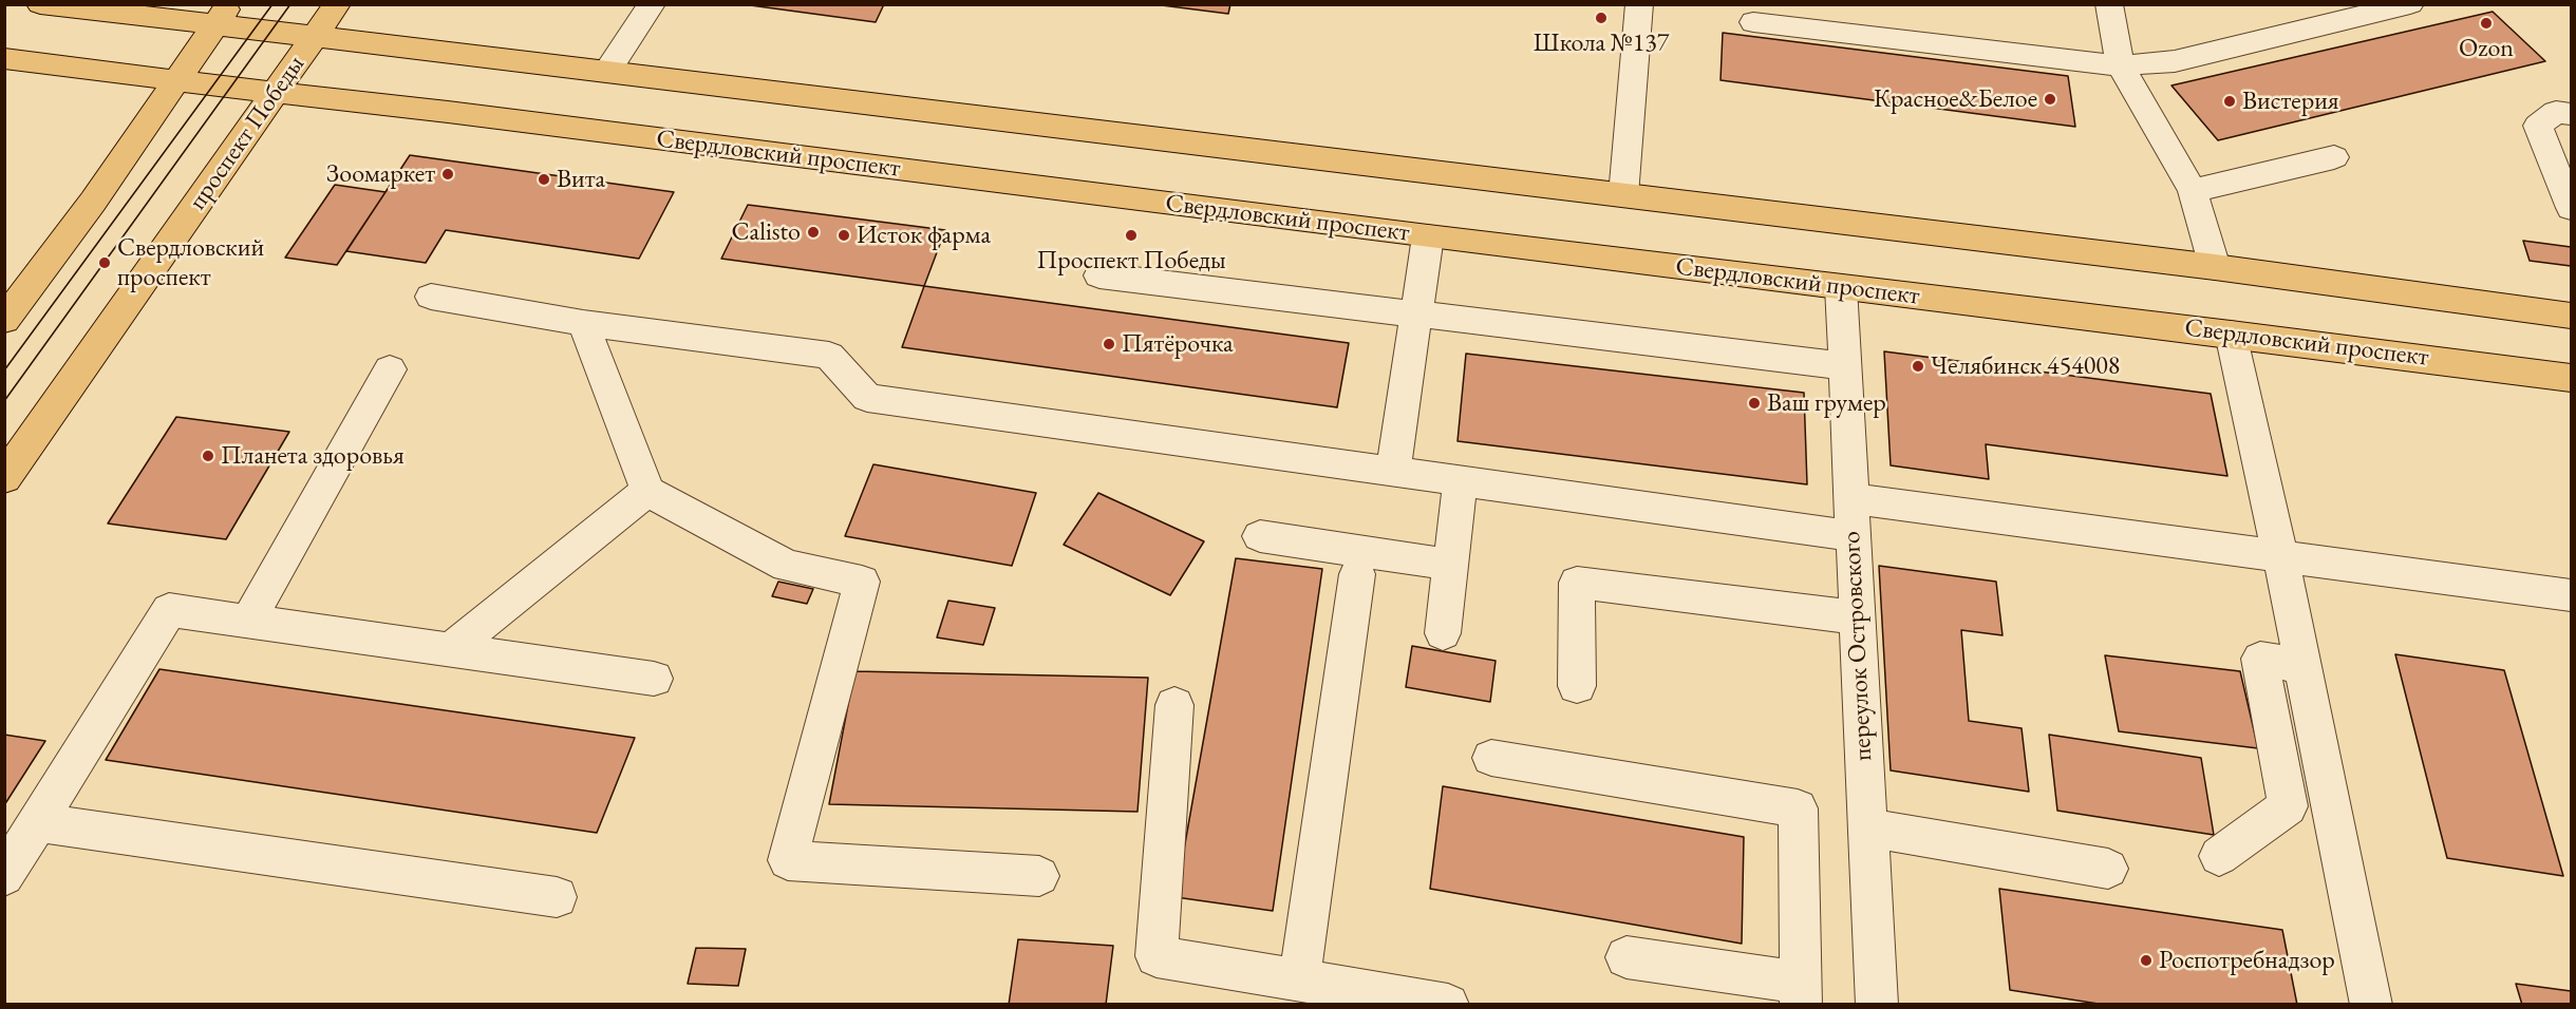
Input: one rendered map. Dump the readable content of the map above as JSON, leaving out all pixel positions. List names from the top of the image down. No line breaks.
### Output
{"streets":{"main road":["проспект Победы","Свердловский проспект"],"street":["переулок Островского"]},"crossings":[["проспект Победы","Свердловский проспект"],["Свердловский проспект","переулок Островского"]],"places":["Школа №137","Ozon","Красное&Белое","Вистерия","Зоомаркет","Вита","Calisto","Исток фарма","Проспект Победы","Свердловский проспект","Пятёрочка","Челябинск 454008","Ваш грумер","Планета здоровья","Роспотребнадзор"]}
